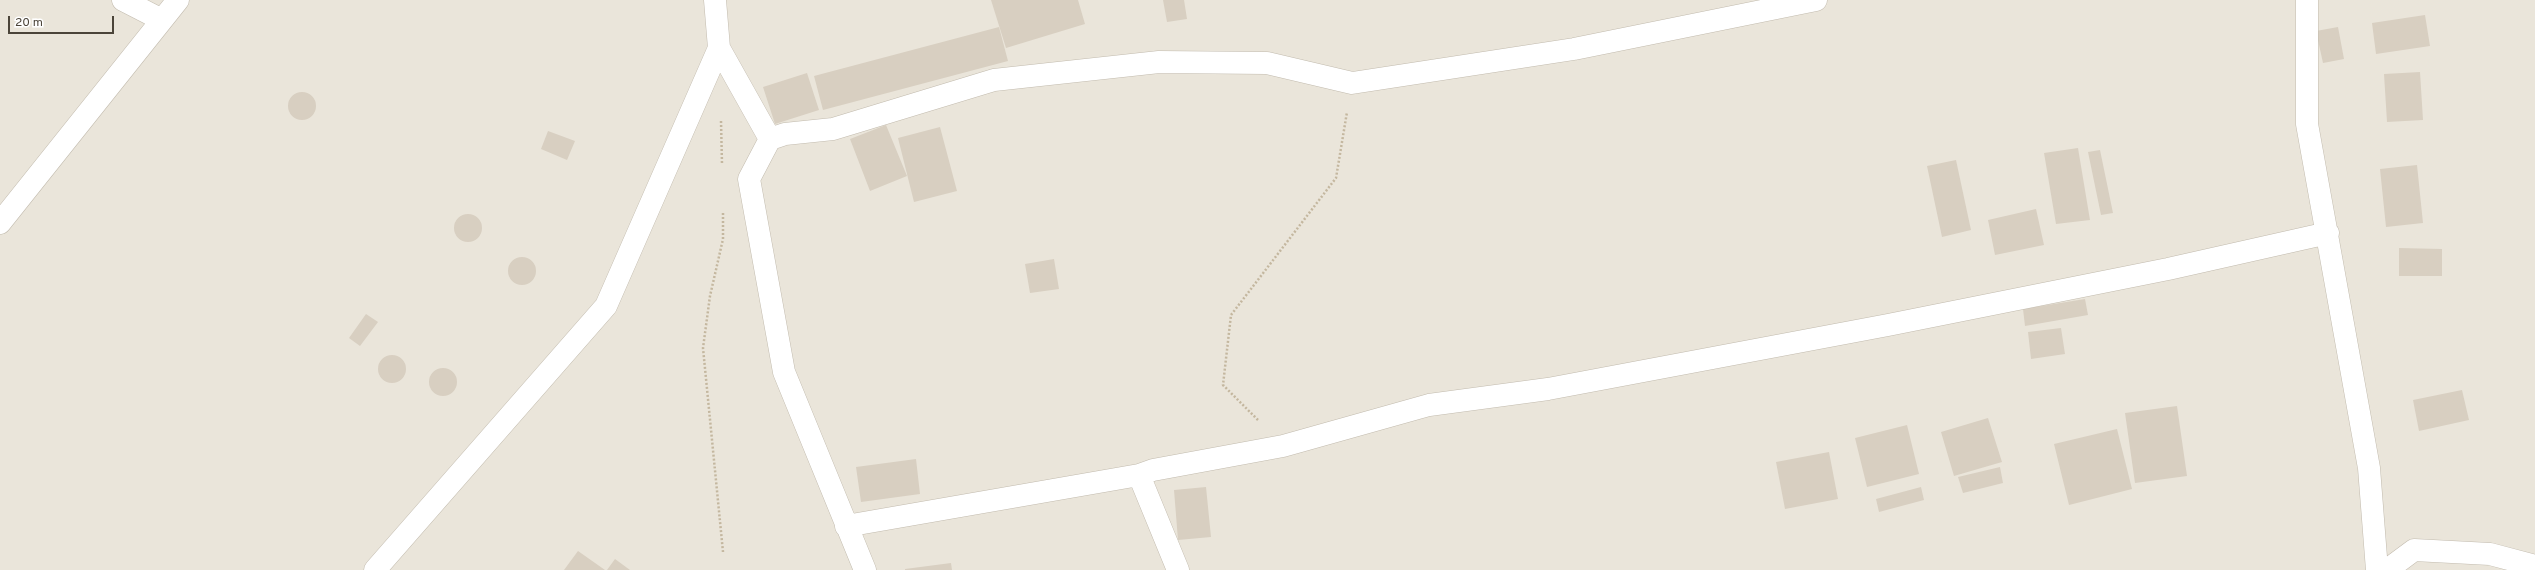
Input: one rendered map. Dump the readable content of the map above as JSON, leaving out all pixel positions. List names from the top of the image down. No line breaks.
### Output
{"scale_bar":"20 m"}
